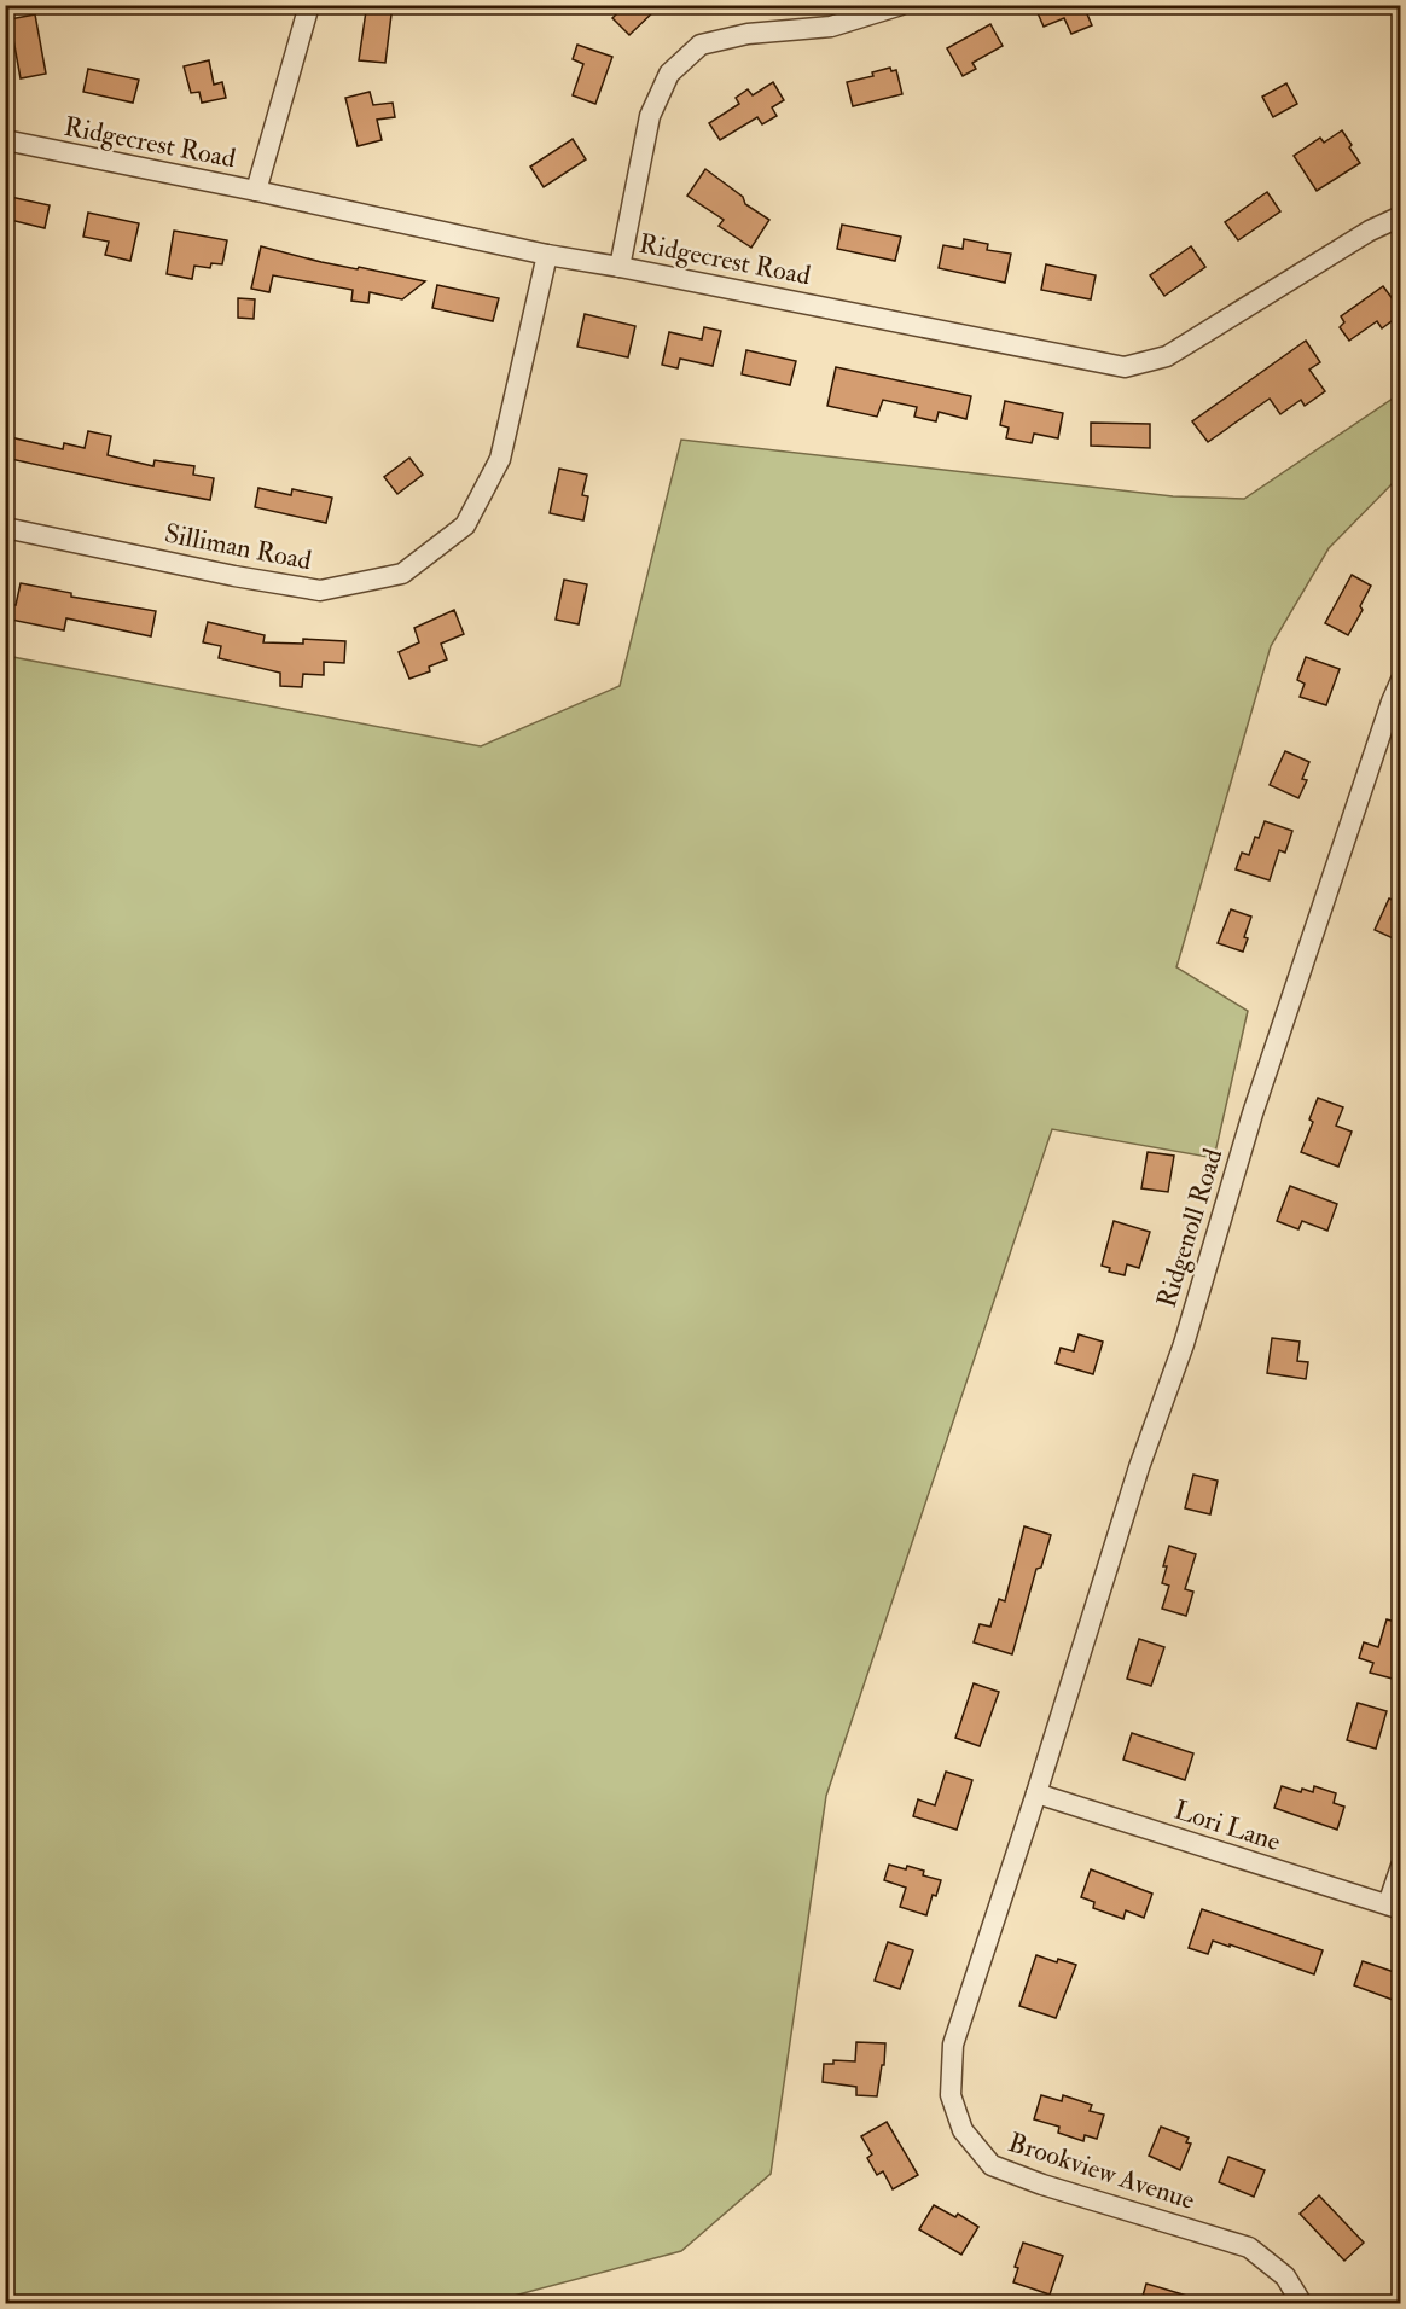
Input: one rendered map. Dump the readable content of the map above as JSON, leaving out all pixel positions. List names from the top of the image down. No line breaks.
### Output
{"streets":{"street":["Ridgecrest Road","Silliman Road","Ridgenoll Road","Lori Lane","Brookview Avenue"]},"crossings":[["Ridgecrest Road","Silliman Road"],["Ridgenoll Road","Lori Lane"],["Ridgenoll Road","Brookview Avenue"],["Lori Lane","Brookview Avenue"]]}
